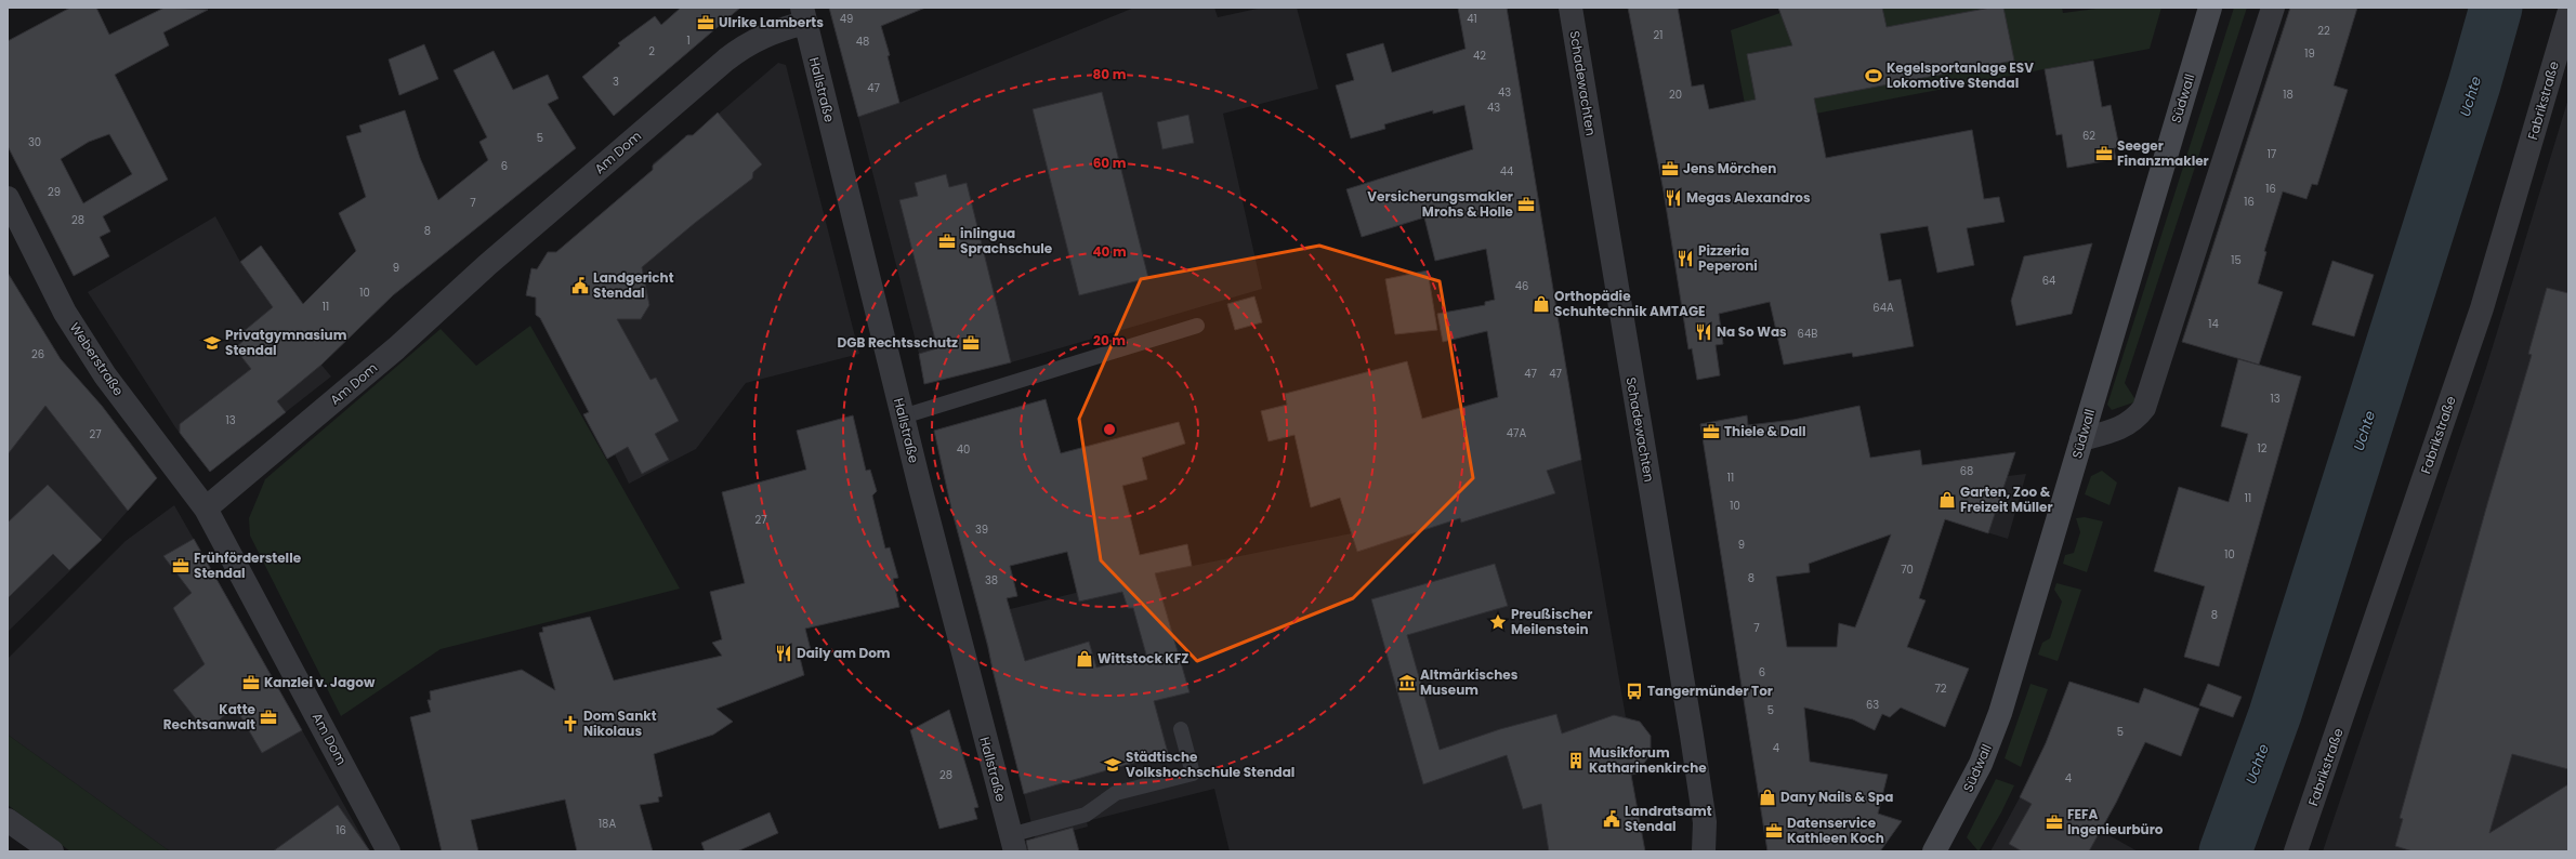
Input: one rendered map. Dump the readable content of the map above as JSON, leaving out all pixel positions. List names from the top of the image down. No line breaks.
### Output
{"streets":{"main road":["Südwall"],"street":["Schadewachten","Hallstraße","Fabrikstraße","Am Dom","Weberstraße"]},"crossings":[["Hallstraße","Am Dom"],["Am Dom","Weberstraße"]],"water":["Uchte"],"places":{"office":["Ulrike Lamberts","Seeger Finanzmakler","Jens Mörchen","Versicherungsmakler Mrohs & Holle","inlingua Sprachschule","DGB Rechtsschutz","Thiele & Dall","Frühförderstelle Stendal","Kanzlei v. Jagow","Katte Rechtsanwalt","FEFA Ingenieurbüro","Datenservice Kathleen Koch"],"sports":["Kegelsportanlage ESV Lokomotive Stendal"],"restaurant":["Megas Alexandros","Pizzeria Peperoni","Na So Was","Daily am Dom"],"public building":["Landgericht Stendal","Landratsamt Stendal"],"shop":["Orthopädie Schuhtechnik AMTAGE","Garten, Zoo & Freizeit Müller","Wittstock KFZ","Dany Nails & Spa"],"school or university":["Privatgymnasium Stendal","Städtische Volkshochschule Stendal"],"place":["Preußischer Meilenstein"],"museum":["Altmärkisches Museum"],"bus stop":["Tangermünder Tor"],"church":["Dom Sankt Nikolaus"],"building":["Musikforum Katharinenkirche"]},"house_numbers":["49","41","22","21","1","48","2","19","42","3","47","43","20","18","43","62","5","30","17","6","44","16","29","16","7","28","8","15","9","64","46","10","11","64A","14","64B","26","47","47","13","13","47A","27","12","40","68","11","11","10","27","39","9","10","70","8","38","8","7","6","72","63","5","5","4","28","4","18A","16"],"rings":["80 m","60 m","40 m","20 m"]}
